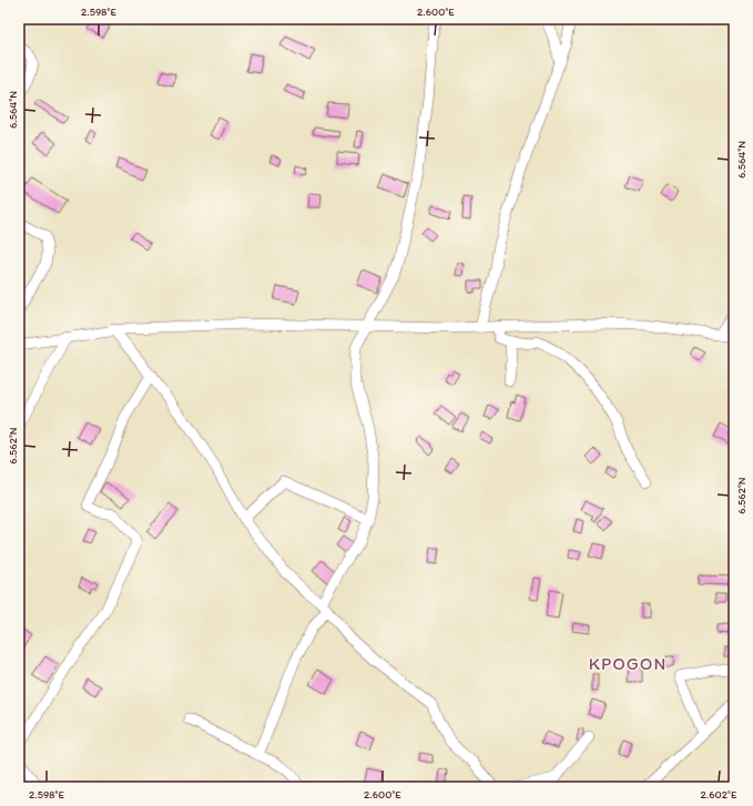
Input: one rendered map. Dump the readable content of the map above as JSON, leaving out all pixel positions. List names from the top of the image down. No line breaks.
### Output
{"districts":["KPOGON"],"coordinates":["2.598°E","2.600°E","6.564°N","6.562°N","2.602°E"]}
